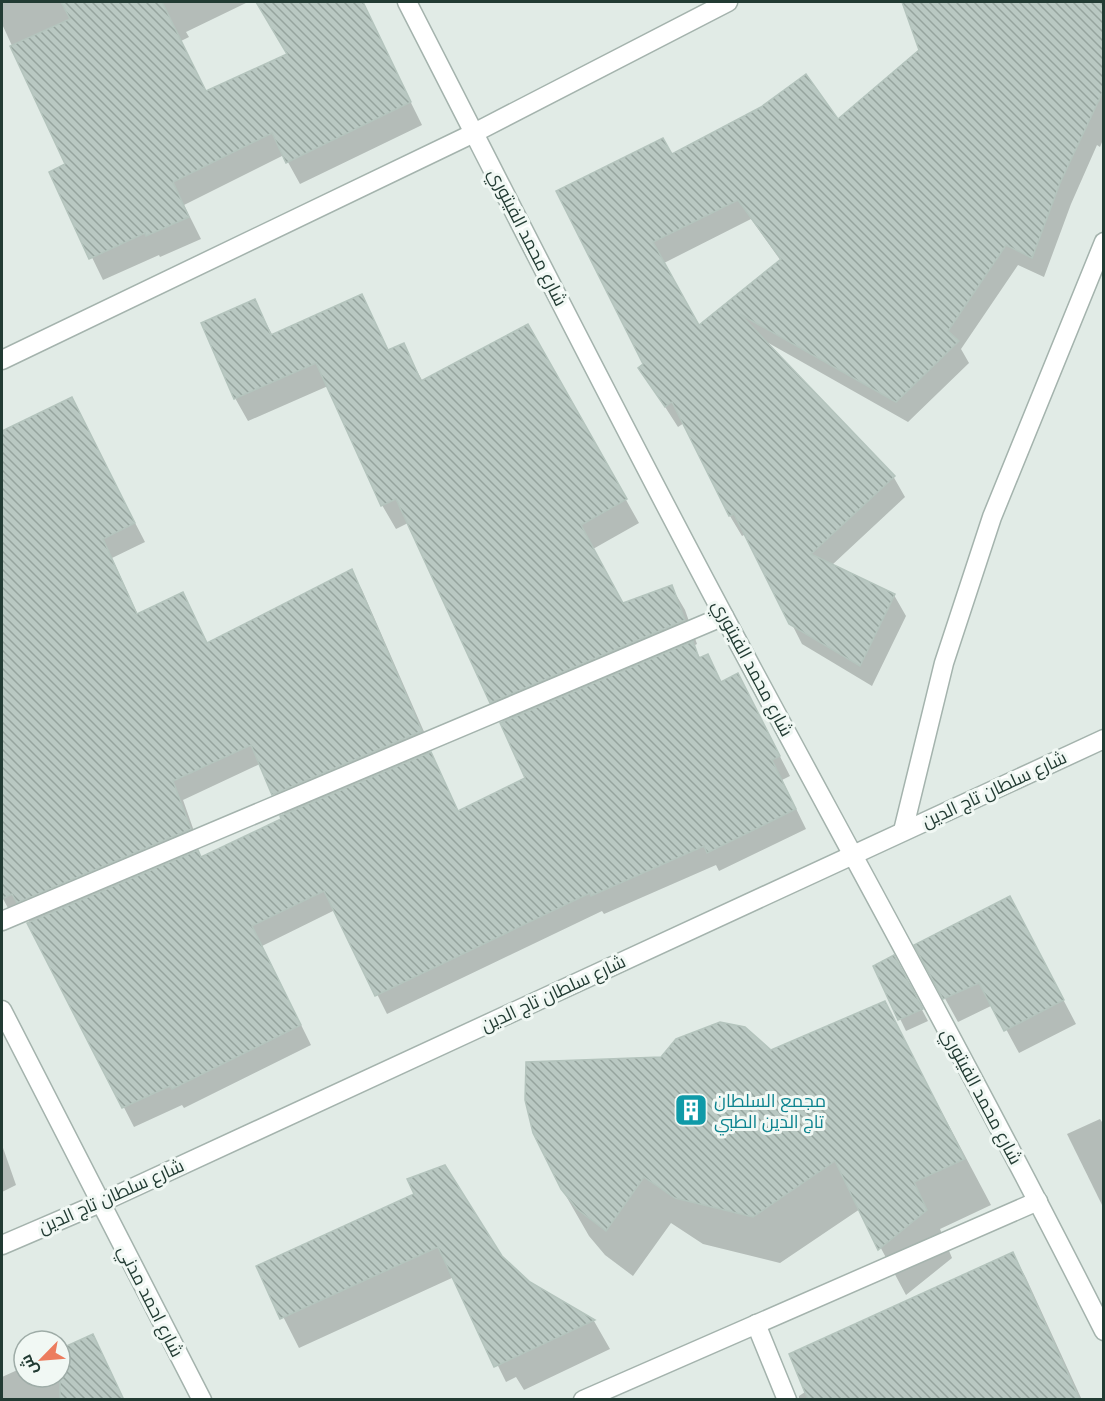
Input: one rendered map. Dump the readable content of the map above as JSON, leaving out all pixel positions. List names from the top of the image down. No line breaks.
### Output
{"streets":{"street":["شارع محمد الفيتوري","شارع سلطان تاج الدين","شارع احمد مدني"]},"crossings":[["شارع محمد الفيتوري","شارع سلطان تاج الدين"],["شارع سلطان تاج الدين","شارع احمد مدني"]],"places":{"building":["مجمع السلطان تاج الدين الطبي"]},"north":"bottom left"}
